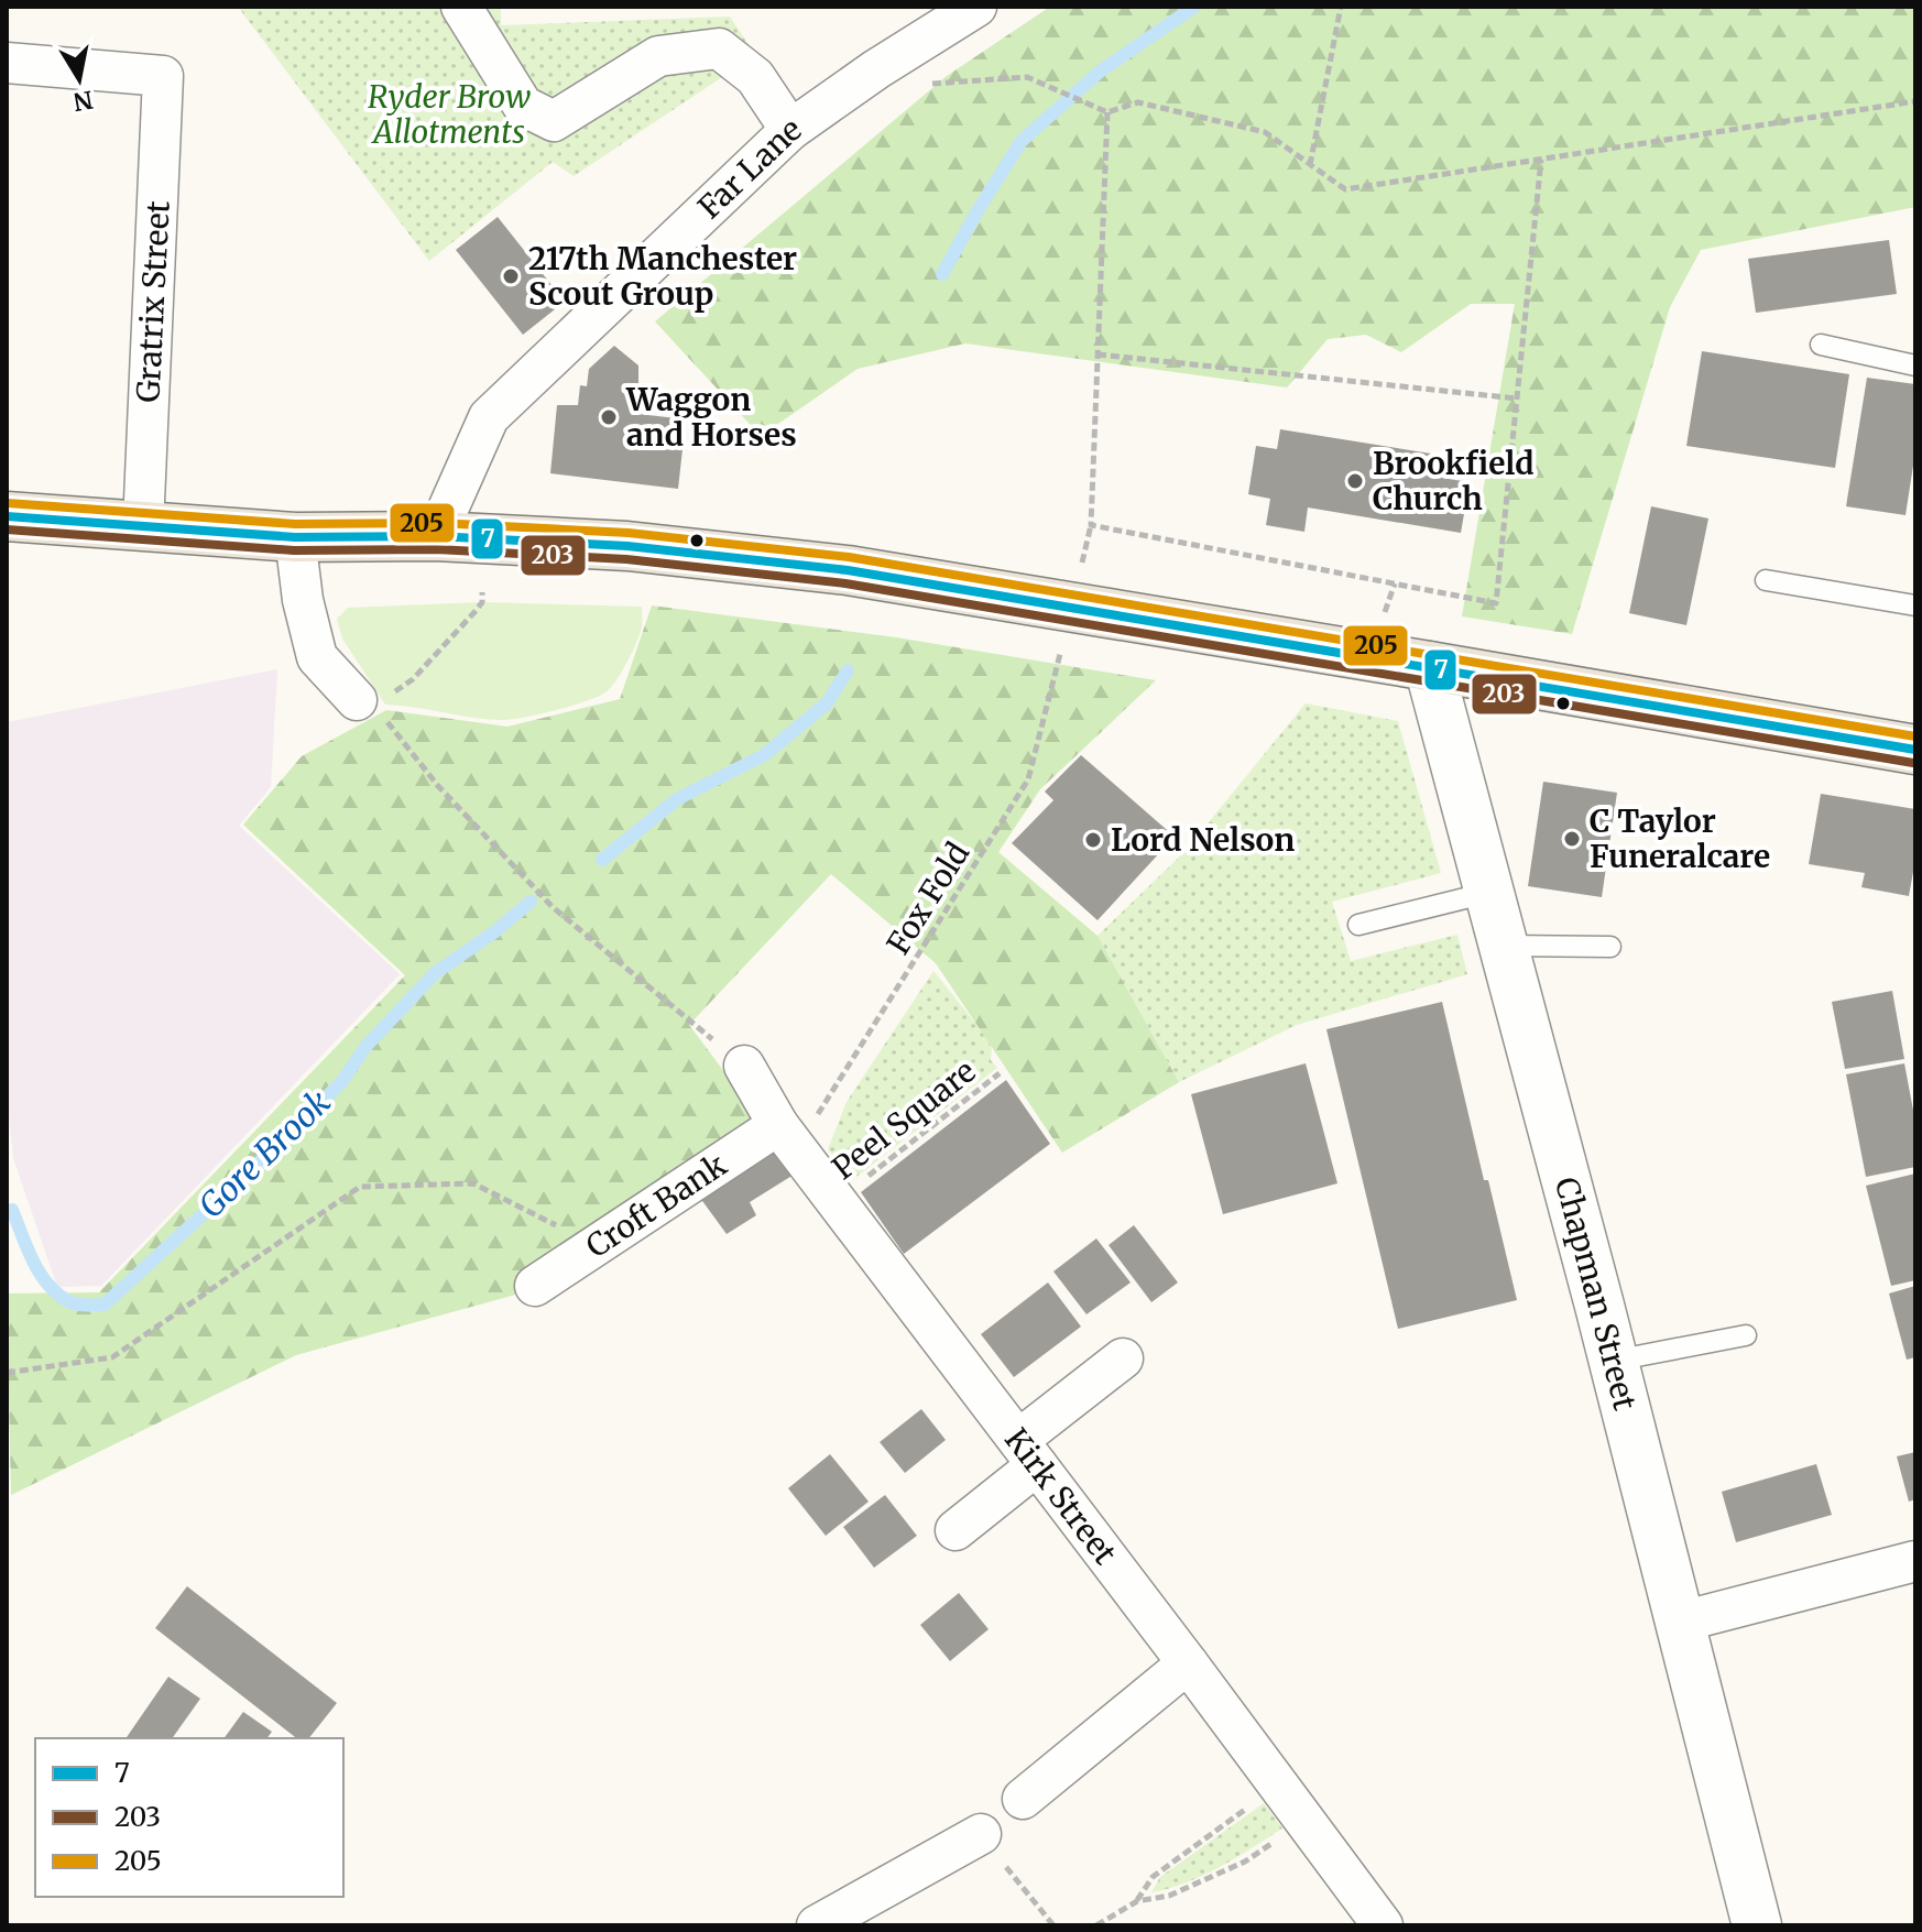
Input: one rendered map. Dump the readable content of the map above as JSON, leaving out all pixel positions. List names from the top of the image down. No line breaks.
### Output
{"streets":{"street":["Far Lane","Gratrix Street","Croft Bank","Chapman Street","Kirk Street"],"path":["Fox Fold","Peel Square"]},"crossings":[["Fox Fold","Croft Bank"],["Fox Fold","Kirk Street"],["Peel Square","Kirk Street"],["Croft Bank","Kirk Street"]],"water":["Gore Brook"],"parks":["Ryder Brow Allotments"],"places":["217th Manchester Scout Group","Waggon and Horses","Brookfield Church","C Taylor Funeralcare","Lord Nelson"],"lines":["transit line 205","transit line 7","transit line 203"],"legend":["7","203","205"],"north":"bottom"}
